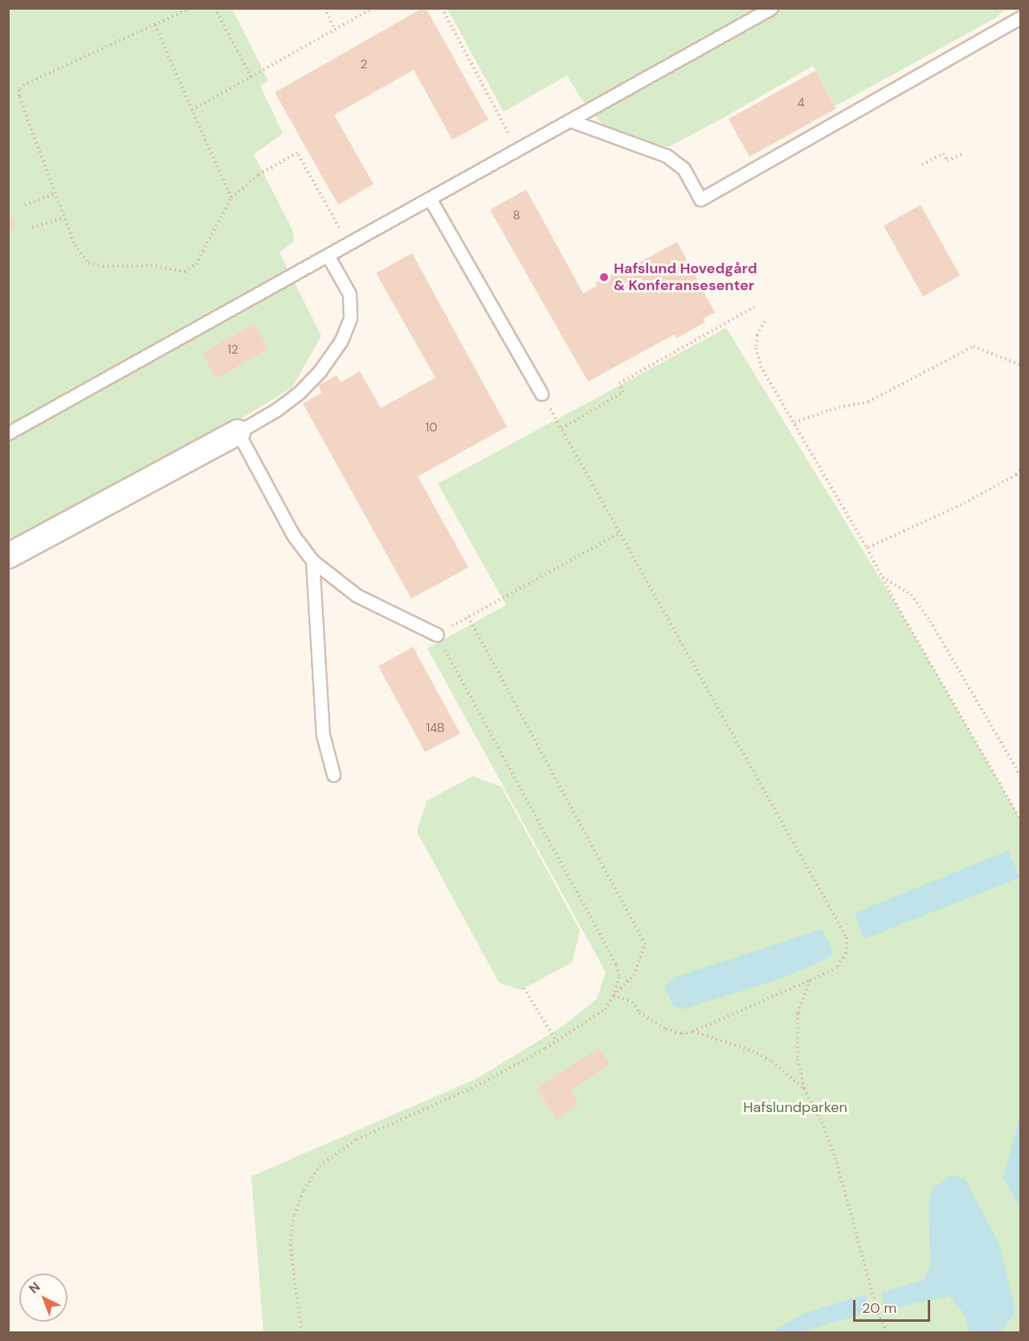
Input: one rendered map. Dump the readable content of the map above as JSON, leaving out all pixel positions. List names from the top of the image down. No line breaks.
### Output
{"parks":["Hafslundparken"],"places":["Hafslund Hovedgård & Konferansesenter"],"house_numbers":["2","4","8","12","10","14B"],"scale_bar":"20 m","north":"top left"}
